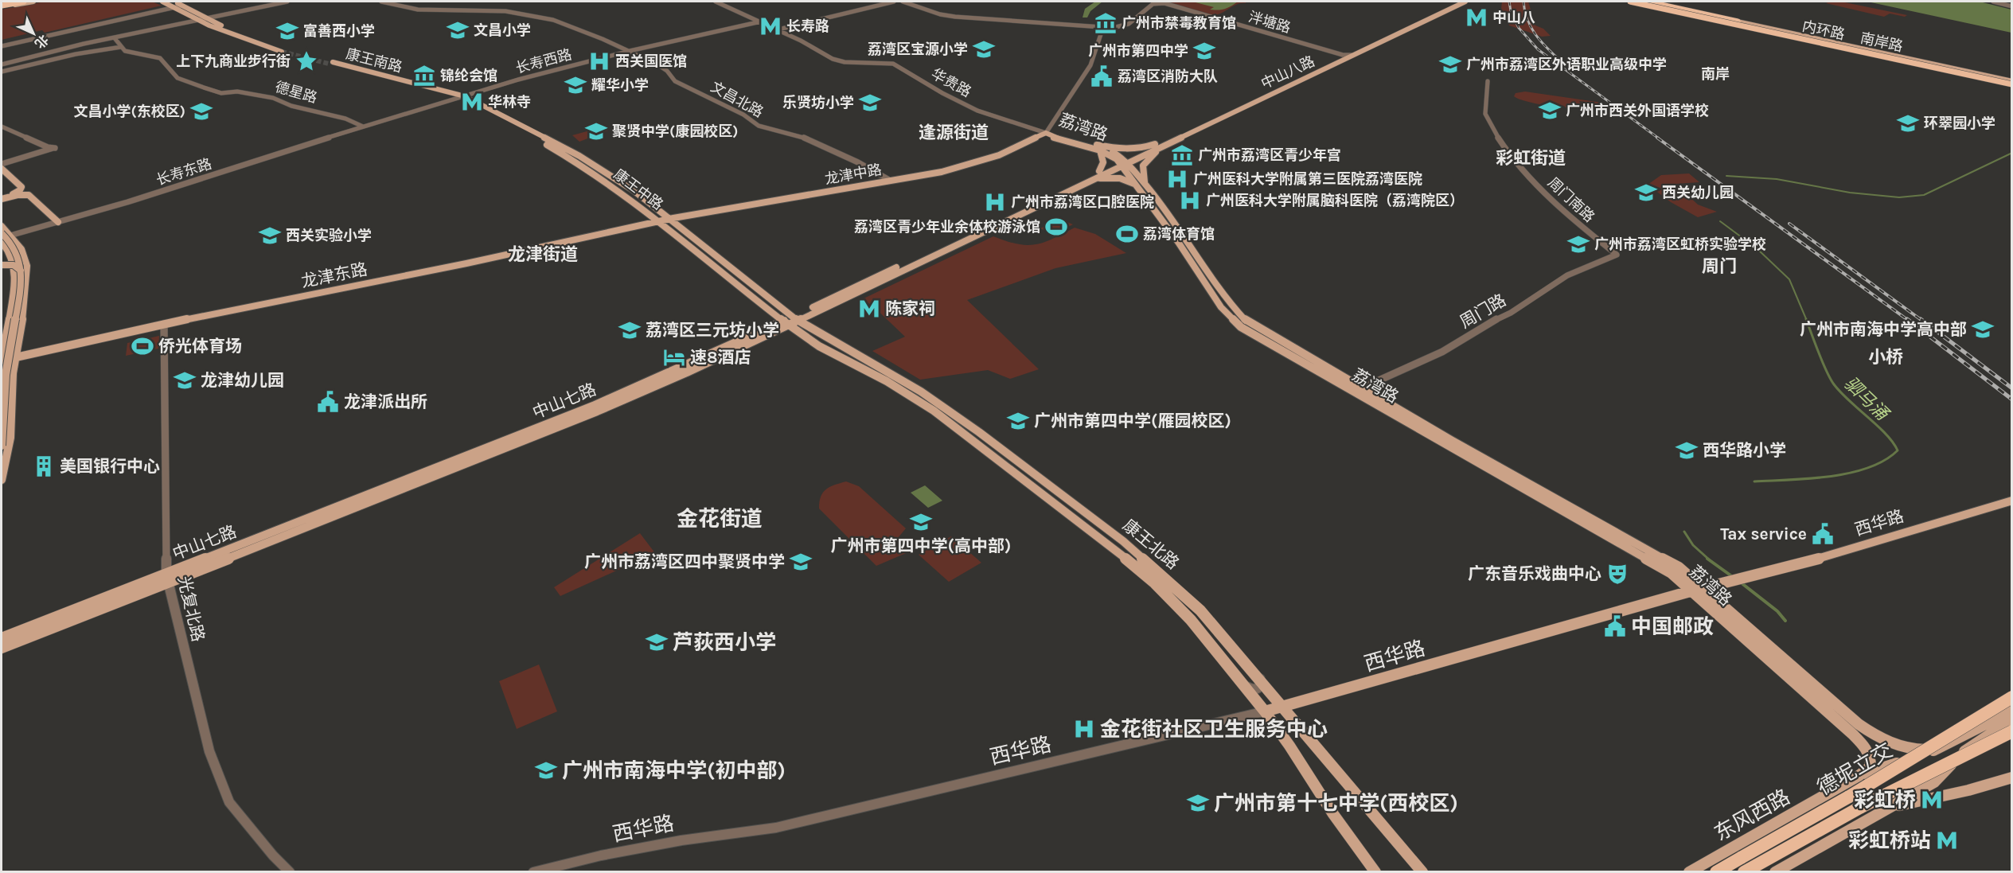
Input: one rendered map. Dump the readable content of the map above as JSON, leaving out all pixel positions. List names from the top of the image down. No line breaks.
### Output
{"streets":{"highway":["内环路","德坭立交"],"main road":["南岸路","康王南路","中山八路","荔湾路","龙津中路","康王中路","龙津东路","中山七路","西华路","康王北路","东风西路"],"street":["泮塘路","长寿西路","华贵路","德星路","文昌北路","长寿东路","周门南路","周门路","光复北路"]},"crossings":[["泮塘路","中山八路"],["内环路","南岸路"],["康王南路","长寿西路"],["康王南路","康王中路"],["长寿西路","华贵路"],["长寿西路","德星路"],["长寿西路","文昌北路"],["长寿西路","长寿东路"],["长寿西路","康王中路"],["中山八路","荔湾路"],["中山八路","中山七路"],["华贵路","荔湾路"],["华贵路","龙津中路"],["德星路","长寿东路"],["文昌北路","龙津中路"],["荔湾路","龙津中路"],["荔湾路","周门路"],["荔湾路","中山七路"],["荔湾路","西华路"],["荔湾路","东风西路"],["龙津中路","康王中路"],["龙津中路","龙津东路"],["康王中路","龙津东路"],["康王中路","中山七路"],["康王中路","康王北路"],["周门南路","周门路"],["龙津东路","光复北路"],["中山七路","康王北路"],["中山七路","光复北路"],["西华路","康王北路"],["德坭立交","东风西路"]],"districts":["南岸","逢源街道","彩虹街道","龙津街道","周门","小桥","金花街道"],"water":["驷马涌"],"places":{"metro station":["中山八","长寿路","华林寺","陈家祠","彩虹桥","彩虹桥站"],"museum":["广州市禁毒教育馆","锦纶会馆","广州市荔湾区青少年宫"],"school or university":["文昌小学","富善西小学","荔湾区宝源小学","广州市第四中学","广州市荔湾区外语职业高级中学","耀华小学","乐贤坊小学","广州市西关外国语学校","文昌小学(东校区)","环翠园小学","聚贤中学(康园校区)","西关幼儿园","西关实验小学","广州市荔湾区虹桥实验学校","广州市南海中学高中部","荔湾区三元坊小学","龙津幼儿园","广州市第四中学(雁园校区)","西华路小学","广州市第四中学(高中部)","广州市荔湾区四中聚贤中学","芦荻西小学","广州市南海中学(初中部)","广州市第十七中学(西校区)"],"place":["上下九商业步行街"],"hospital":["西关国医馆","广州医科大学附属第三医院荔湾医院","广州医科大学附属脑科医院（荔湾院区）","广州市荔湾区口腔医院","金花街社区卫生服务中心"],"public building":["荔湾区消防大队","龙津派出所","Tax service","中国邮政"],"sports":["荔湾区青少年业余体校游泳馆","荔湾体育馆","侨光体育场"],"hotel":["速8酒店"],"building":["美国银行中心"],"theatre":["广东音乐戏曲中心"]},"north":"bottom right"}
